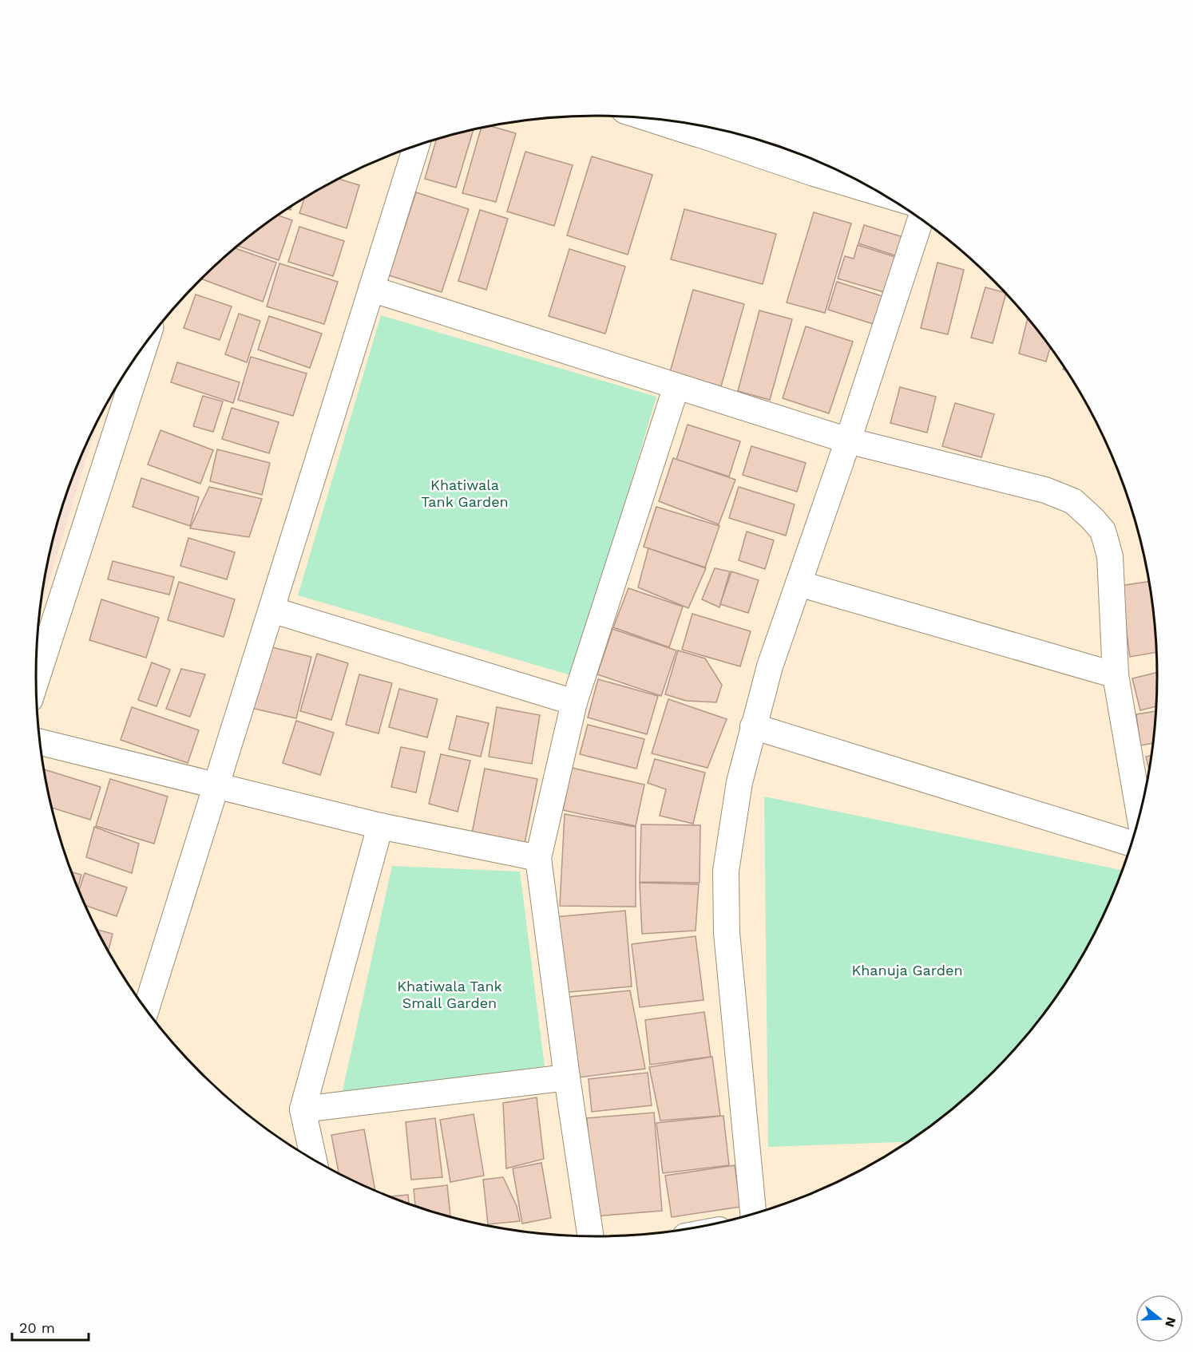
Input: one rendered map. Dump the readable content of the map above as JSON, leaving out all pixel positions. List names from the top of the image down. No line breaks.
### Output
{"parks":["Khatiwala Tank Garden","Khanuja Garden","Khatiwala Tank Small Garden"],"scale_bar":"20 m","north":"right"}
